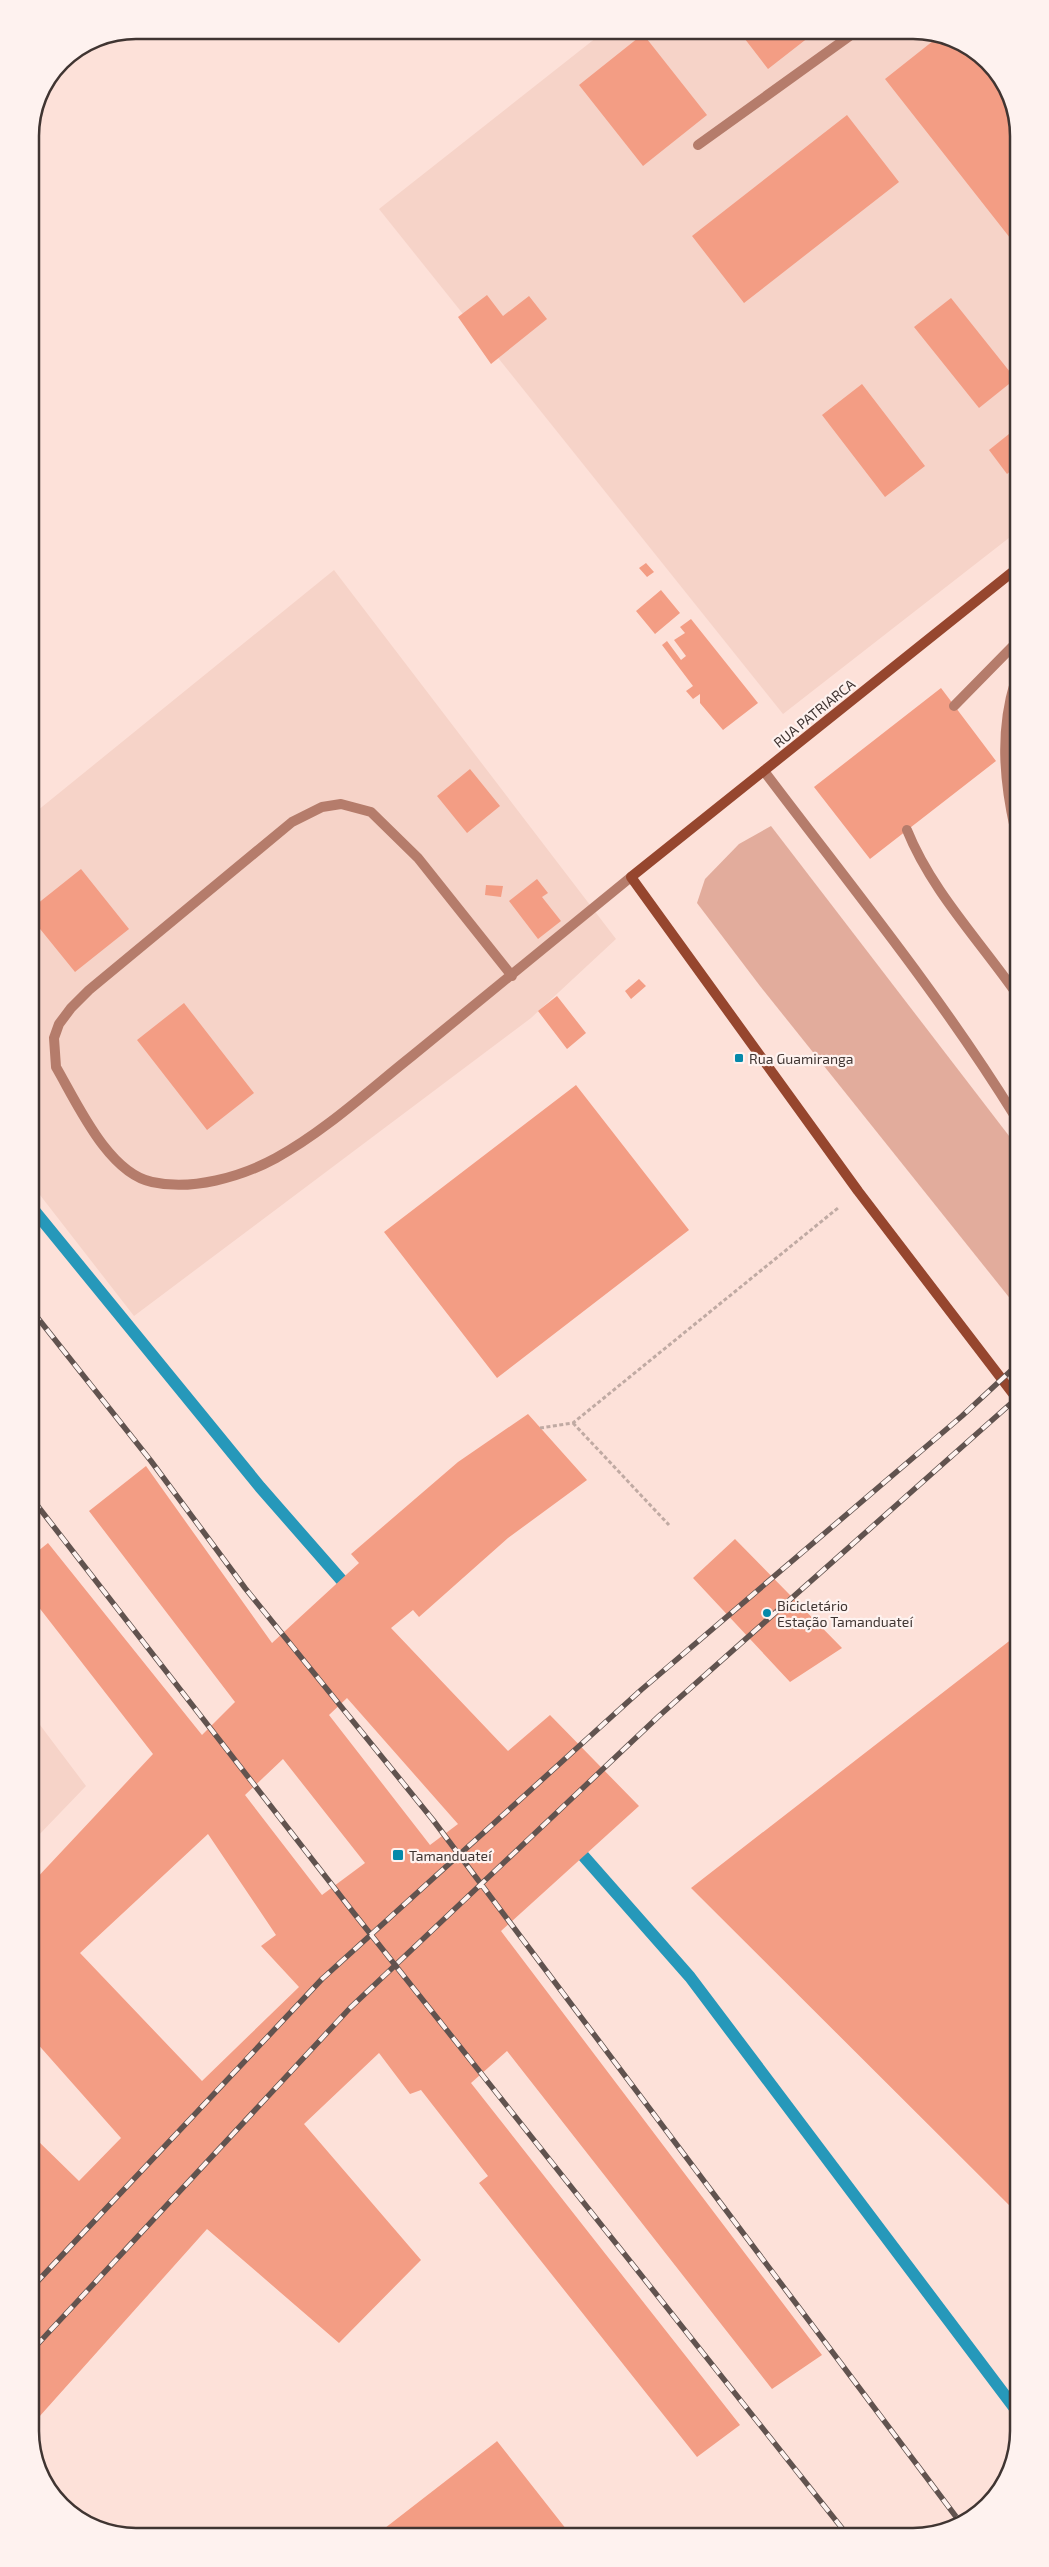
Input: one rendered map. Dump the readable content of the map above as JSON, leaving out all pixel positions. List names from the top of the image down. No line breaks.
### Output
{"streets":{"street":["RUA PATRIARCA"]},"places":{"transit":["Rua Guamiranga","Tamanduateí"],"other":["Bicicletário Estação Tamanduateí"]}}
